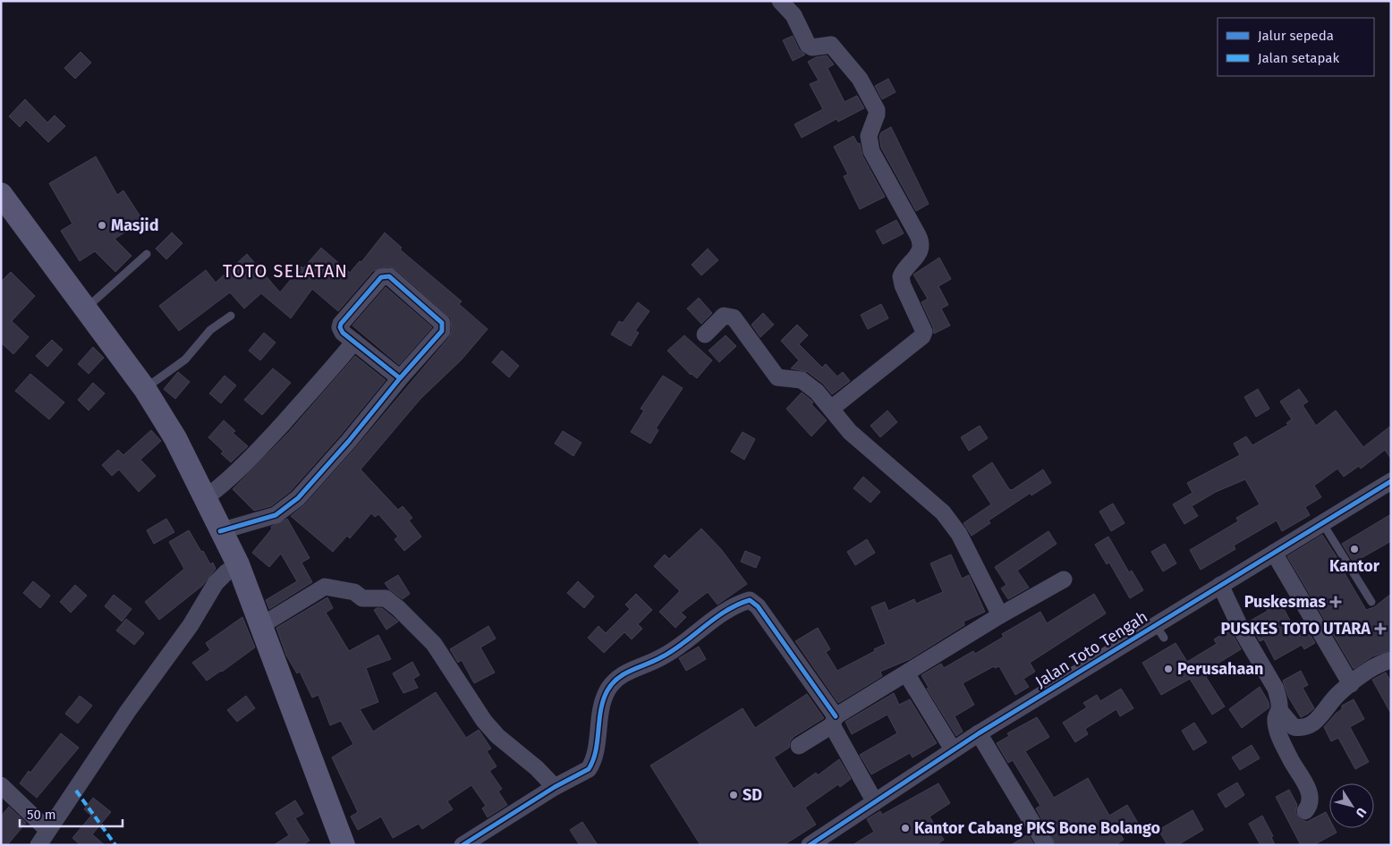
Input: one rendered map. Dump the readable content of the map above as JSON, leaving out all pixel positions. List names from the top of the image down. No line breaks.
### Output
{"streets":{"street":["Jalan Toto Tengah"]},"districts":["TOTO SELATAN"],"places":{"other":["Masjid","Kantor","Perusahaan","SD","Kantor Cabang PKS Bone Bolango"],"health":["Puskesmas","PUSKES TOTO UTARA"]},"legend":["Jalur sepeda","Jalan setapak"],"scale_bar":"50 m","north":"bottom right"}
